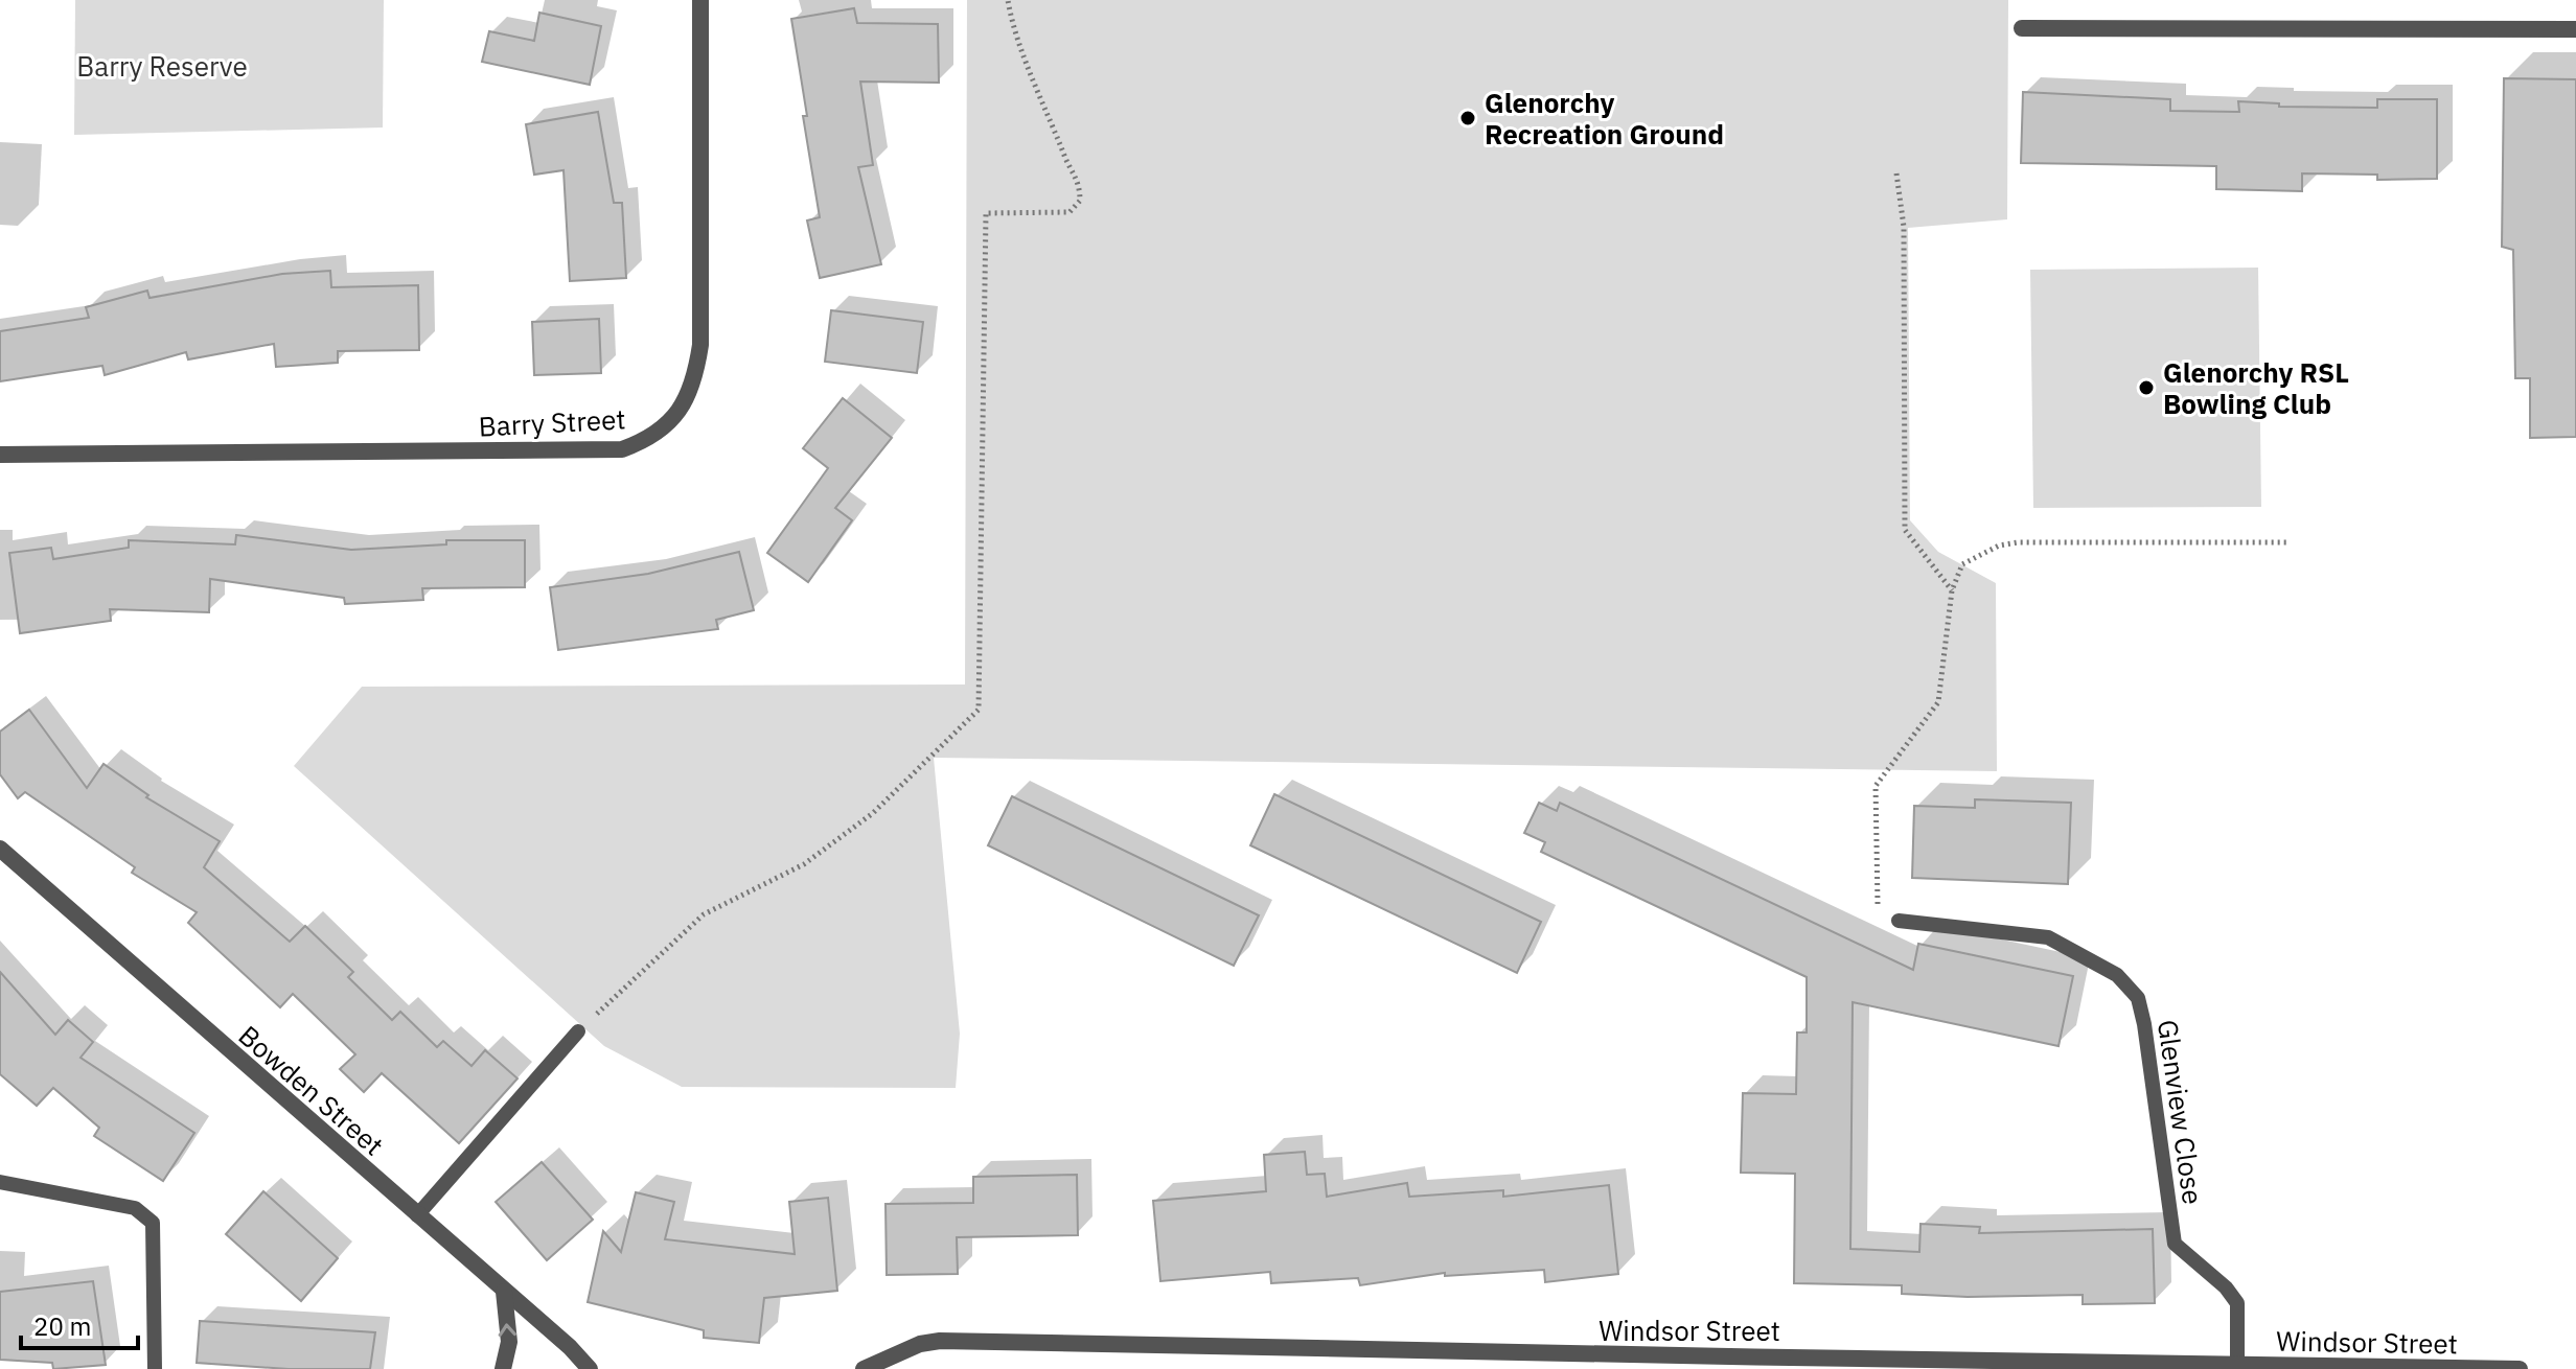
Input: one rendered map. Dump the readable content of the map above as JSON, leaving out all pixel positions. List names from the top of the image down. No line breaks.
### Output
{"streets":{"street":["Barry Street","Bowden Street","Windsor Street"],"lane":["Glenview Close"]},"crossings":[["Glenview Close","Windsor Street"]],"parks":["Barry Reserve"],"places":["Glenorchy Recreation Ground","Glenorchy RSL Bowling Club"],"scale_bar":"20 m"}
